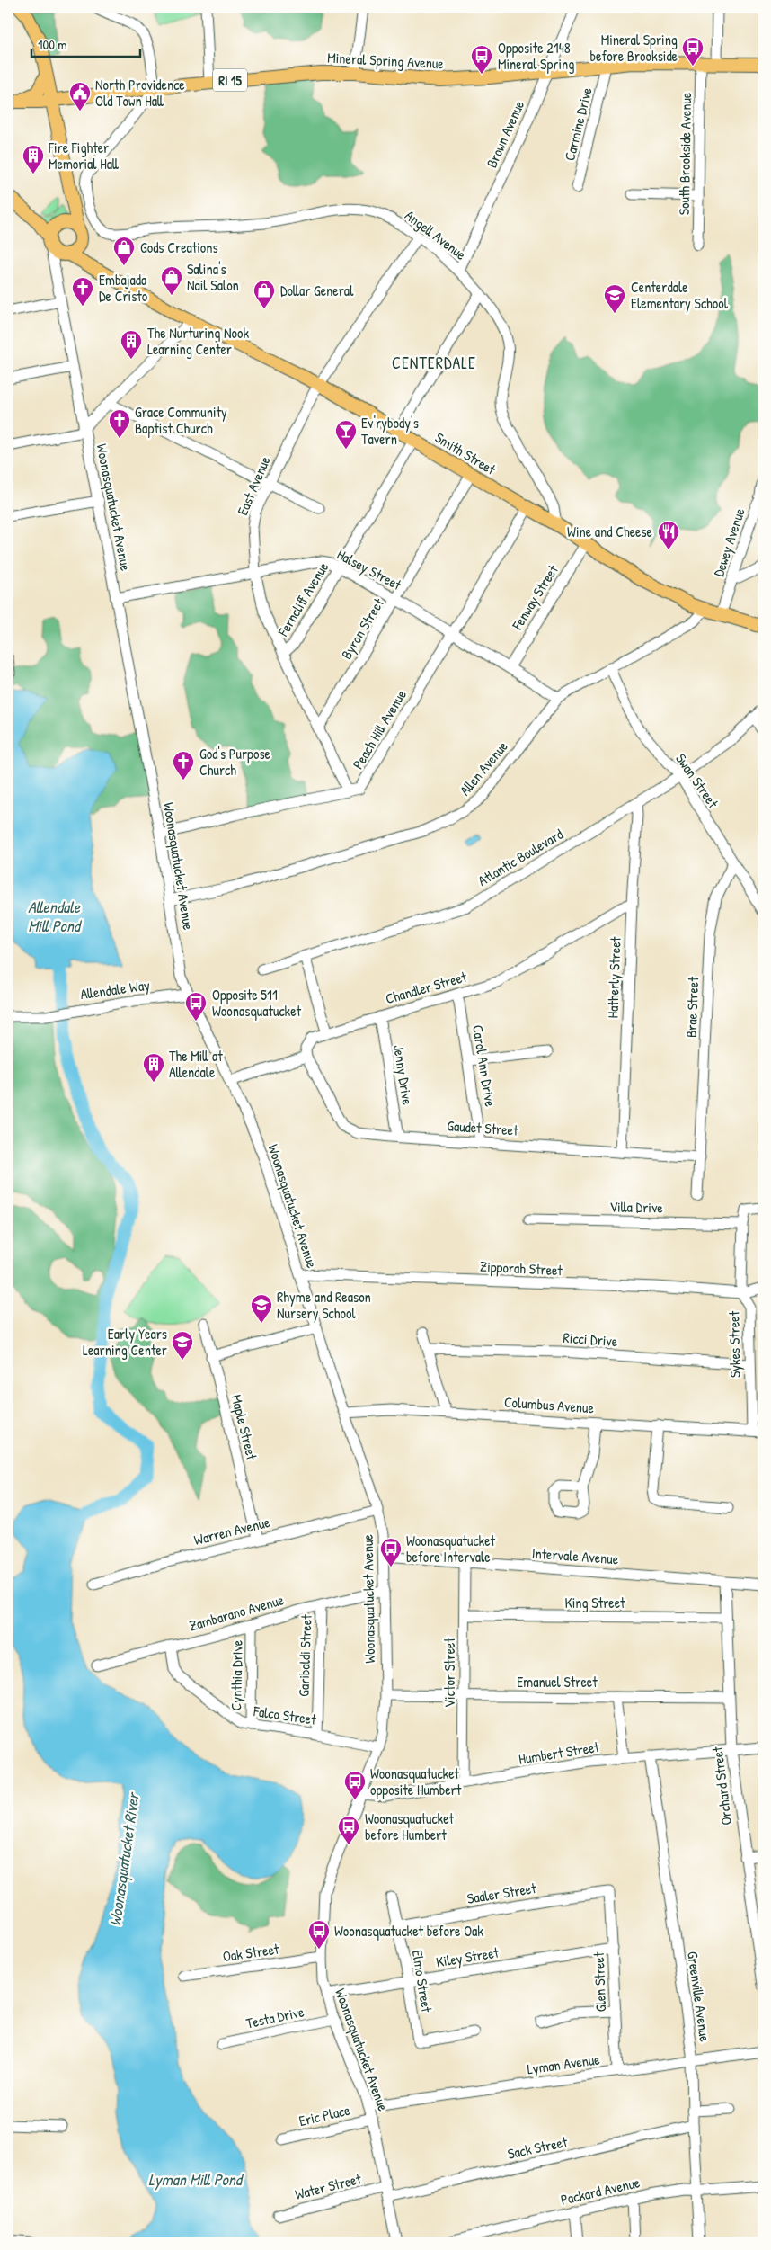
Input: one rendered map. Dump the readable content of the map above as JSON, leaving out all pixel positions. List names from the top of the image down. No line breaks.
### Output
{"streets":{"main road":["Mineral Spring Avenue","RI 15","Smith Street"],"street":["Carmine Drive","Brown Avenue","South Brookside Avenue","Angell Avenue","East Avenue","Woonasquatucket Avenue","Dewey Avenue","Halsey Street","Fenway Street","Ferncliff Avenue","Byron Street","Peach Hill Avenue","Allen Avenue","Swan Street","Atlantic Boulevard","Hatherly Street","Chandler Street","Allendale Way","Brae Street","Carol Ann Drive","Jenny Drive","Gaudet Street","Villa Drive","Zipporah Street","Ricci Drive","Sykes Street","Columbus Avenue","Maple Street","Warren Avenue","Intervale Avenue","King Street","Zambarano Avenue","Garibaldi Street","Victor Street","Cynthia Drive","Emanuel Street","Falco Street","Humbert Street","Orchard Street","Sadler Street","Oak Street","Kiley Street","Elmo Street","Glen Street","Greenville Avenue","Testa Drive","Lyman Avenue","Eric Place","Sack Street","Water Street","Packard Avenue"]},"crossings":[["Mineral Spring Avenue","Carmine Drive"],["Mineral Spring Avenue","Brown Avenue"],["Mineral Spring Avenue","South Brookside Avenue"],["Mineral Spring Avenue","Angell Avenue"],["Mineral Spring Avenue","Smith Street"],["Brown Avenue","Angell Avenue"],["Angell Avenue","Smith Street"],["Angell Avenue","East Avenue"],["Smith Street","East Avenue"],["Smith Street","Woonasquatucket Avenue"],["Smith Street","Dewey Avenue"],["Smith Street","Fenway Street"],["Smith Street","Ferncliff Avenue"],["Smith Street","Byron Street"],["Smith Street","Peach Hill Avenue"],["Smith Street","Allen Avenue"],["East Avenue","Halsey Street"],["East Avenue","Ferncliff Avenue"],["East Avenue","Byron Street"],["East Avenue","Peach Hill Avenue"],["Woonasquatucket Avenue","Halsey Street"],["Woonasquatucket Avenue","Peach Hill Avenue"],["Woonasquatucket Avenue","Allen Avenue"],["Woonasquatucket Avenue","Allendale Way"],["Woonasquatucket Avenue","Zipporah Street"],["Woonasquatucket Avenue","Columbus Avenue"],["Woonasquatucket Avenue","Warren Avenue"],["Woonasquatucket Avenue","Intervale Avenue"],["Woonasquatucket Avenue","Zambarano Avenue"],["Woonasquatucket Avenue","Emanuel Street"],["Woonasquatucket Avenue","Falco Street"],["Woonasquatucket Avenue","Humbert Street"],["Woonasquatucket Avenue","Oak Street"],["Woonasquatucket Avenue","Kiley Street"],["Woonasquatucket Avenue","Testa Drive"],["Woonasquatucket Avenue","Lyman Avenue"],["Woonasquatucket Avenue","Eric Place"],["Woonasquatucket Avenue","Sack Street"],["Woonasquatucket Avenue","Water Street"],["Halsey Street","Fenway Street"],["Halsey Street","Ferncliff Avenue"],["Halsey Street","Byron Street"],["Halsey Street","Peach Hill Avenue"],["Halsey Street","Allen Avenue"],["Allen Avenue","Swan Street"],["Swan Street","Atlantic Boulevard"],["Swan Street","Brae Street"],["Atlantic Boulevard","Hatherly Street"],["Hatherly Street","Chandler Street"],["Hatherly Street","Gaudet Street"],["Chandler Street","Carol Ann Drive"],["Chandler Street","Jenny Drive"],["Chandler Street","Gaudet Street"],["Brae Street","Gaudet Street"],["Carol Ann Drive","Gaudet Street"],["Jenny Drive","Gaudet Street"],["Villa Drive","Sykes Street"],["Zipporah Street","Sykes Street"],["Ricci Drive","Sykes Street"],["Sykes Street","Columbus Avenue"],["Maple Street","Warren Avenue"],["Intervale Avenue","Victor Street"],["Intervale Avenue","Orchard Street"],["King Street","Victor Street"],["King Street","Orchard Street"],["Zambarano Avenue","Garibaldi Street"],["Zambarano Avenue","Cynthia Drive"],["Zambarano Avenue","Falco Street"],["Garibaldi Street","Falco Street"],["Victor Street","Emanuel Street"],["Victor Street","Humbert Street"],["Cynthia Drive","Falco Street"],["Emanuel Street","Orchard Street"],["Humbert Street","Orchard Street"],["Humbert Street","Greenville Avenue"],["Sadler Street","Elmo Street"],["Sadler Street","Glen Street"],["Kiley Street","Elmo Street"],["Kiley Street","Glen Street"],["Glen Street","Lyman Avenue"],["Greenville Avenue","Lyman Avenue"],["Greenville Avenue","Sack Street"],["Greenville Avenue","Packard Avenue"],["Sack Street","Water Street"]],"districts":["CENTERDALE"],"water":["Allendale Mill Pond","Woonasquatucket River","Lyman Mill Pond"],"places":{"bus stop":["Mineral Spring before Brookside","Opposite 2148 Mineral Spring","Opposite 511 Woonasquatucket","Woonasquatucket before Intervale","Woonasquatucket opposite Humbert","Woonasquatucket before Humbert","Woonasquatucket before Oak"],"public building":["North Providence Old Town Hall"],"building":["Fire Fighter Memorial Hall","The Nurturing Nook Learning Center","The Mill at Allendale"],"shop":["Gods Creations","Salina's Nail Salon","Dollar General"],"church":["Embajada De Cristo","Grace Community Baptist Church","God's Purpose Church"],"school or university":["Centerdale Elementary School","Rhyme and Reason Nursery School","Early Years Learning Center"],"bar":["Ev'rybody's Tavern"],"restaurant":["Wine and Cheese"]},"scale_bar":"100 m"}
